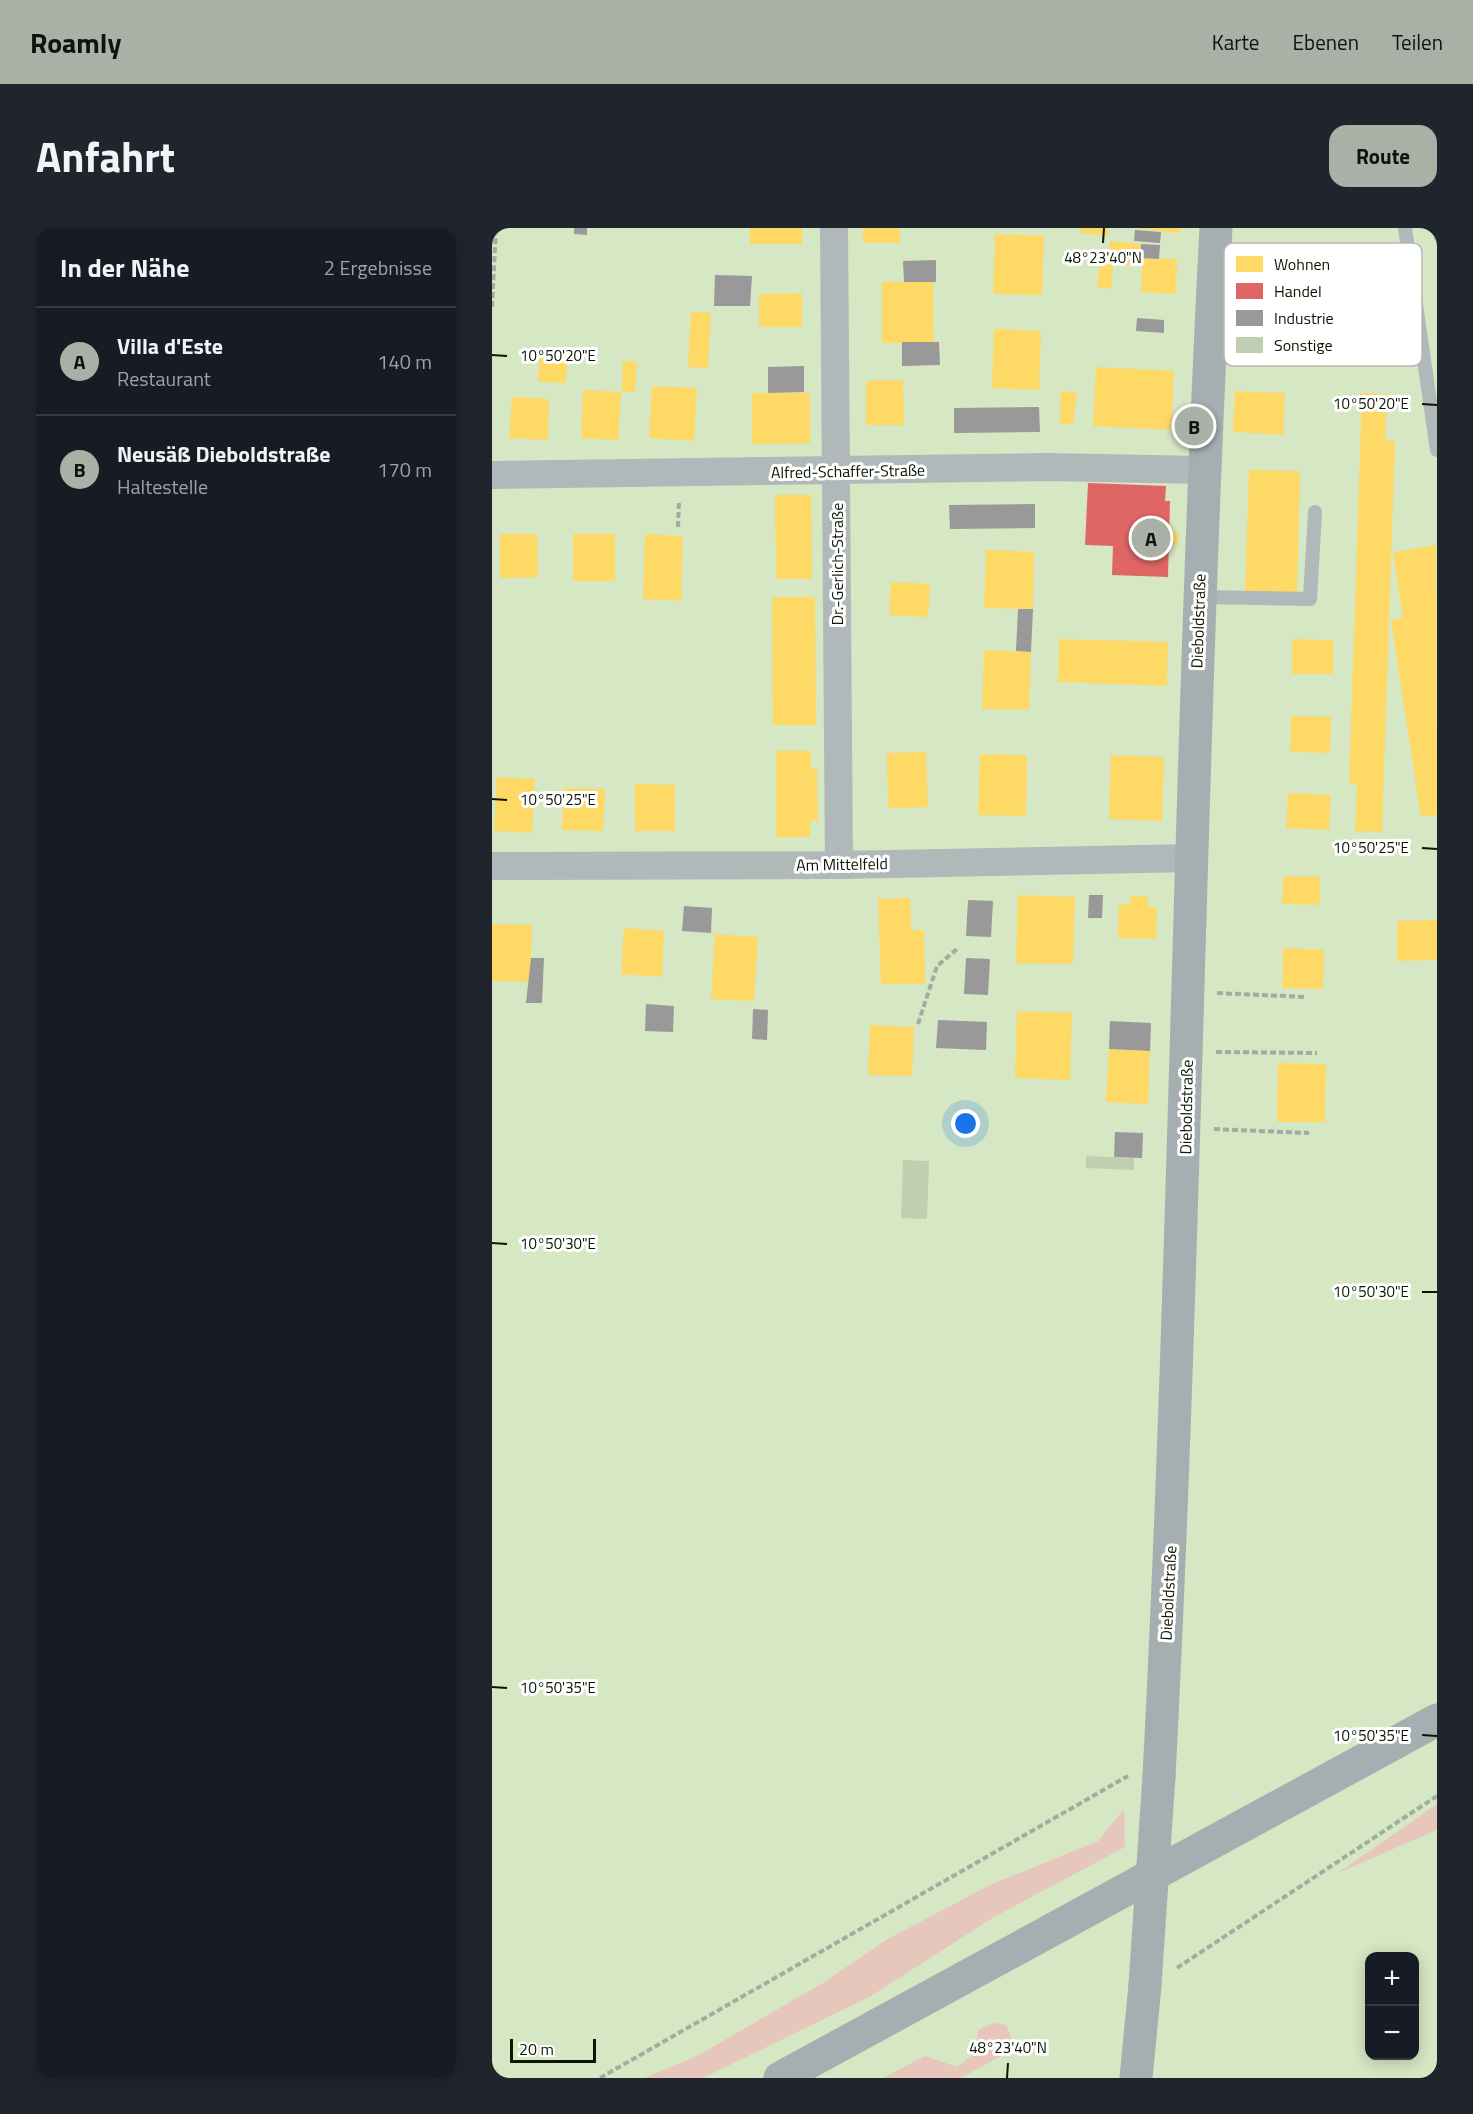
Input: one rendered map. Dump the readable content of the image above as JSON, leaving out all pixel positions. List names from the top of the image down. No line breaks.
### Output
{"streets":{"street":["Alfred-Schaffer-Straße","Dr.-Gerlich-Straße","Dieboldstraße","Am Mittelfeld"]},"crossings":[["Alfred-Schaffer-Straße","Dr.-Gerlich-Straße"],["Alfred-Schaffer-Straße","Dieboldstraße"],["Dr.-Gerlich-Straße","Am Mittelfeld"],["Dieboldstraße","Am Mittelfeld"]],"legend":["Wohnen","Handel","Industrie","Sonstige"],"scale_bar":"20 m","page":{"header":"Roamly","nav":["Karte","Ebenen","Teilen"],"title":"Anfahrt","buttons":"Route","heading":["In der Nähe","2 Ergebnisse"],"list":[{"mark":"A","name":"Villa d'Este","note":"Restaurant","value":"140 m"},{"mark":"B","name":"Neusäß Dieboldstraße","note":"Haltestelle","value":"170 m"}],"pins":["B","A"],"map_buttons":["+","−"],"scale":"20 m"},"coordinates":["48°23'40\"N","10°50'20\"E","10°50'25\"E","10°50'30\"E","10°50'35\"E"]}
